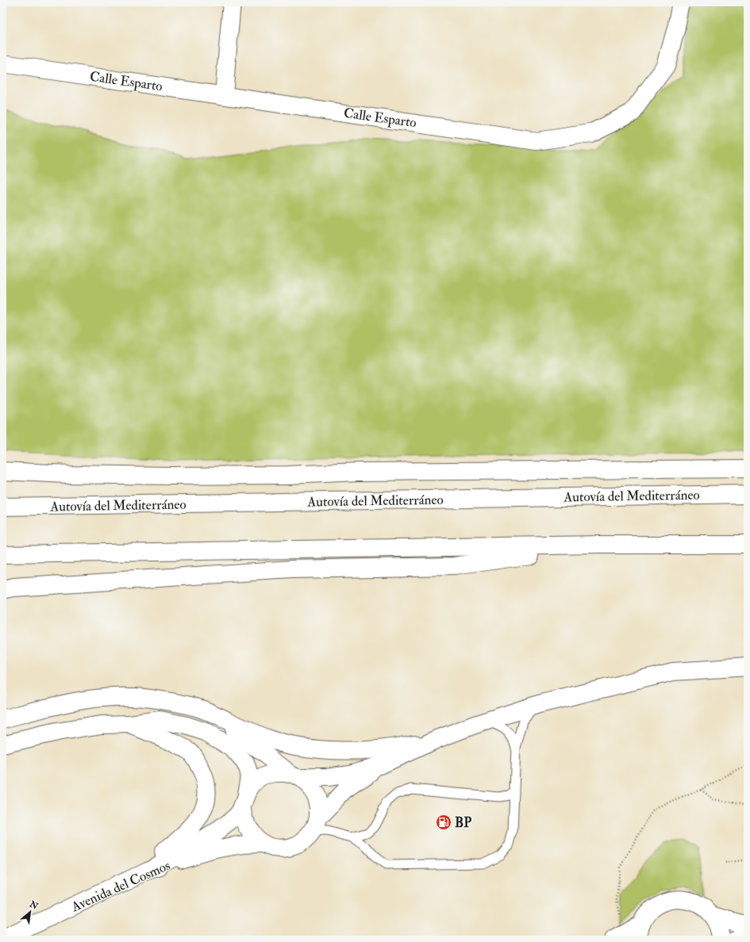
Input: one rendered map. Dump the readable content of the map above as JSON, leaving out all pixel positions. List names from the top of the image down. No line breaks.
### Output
{"streets":{"main road":["Calle Esparto","Autovía del Mediterráneo","Avenida del Cosmos"]},"places":{"fuel station":["BP"]},"north":"top right"}
